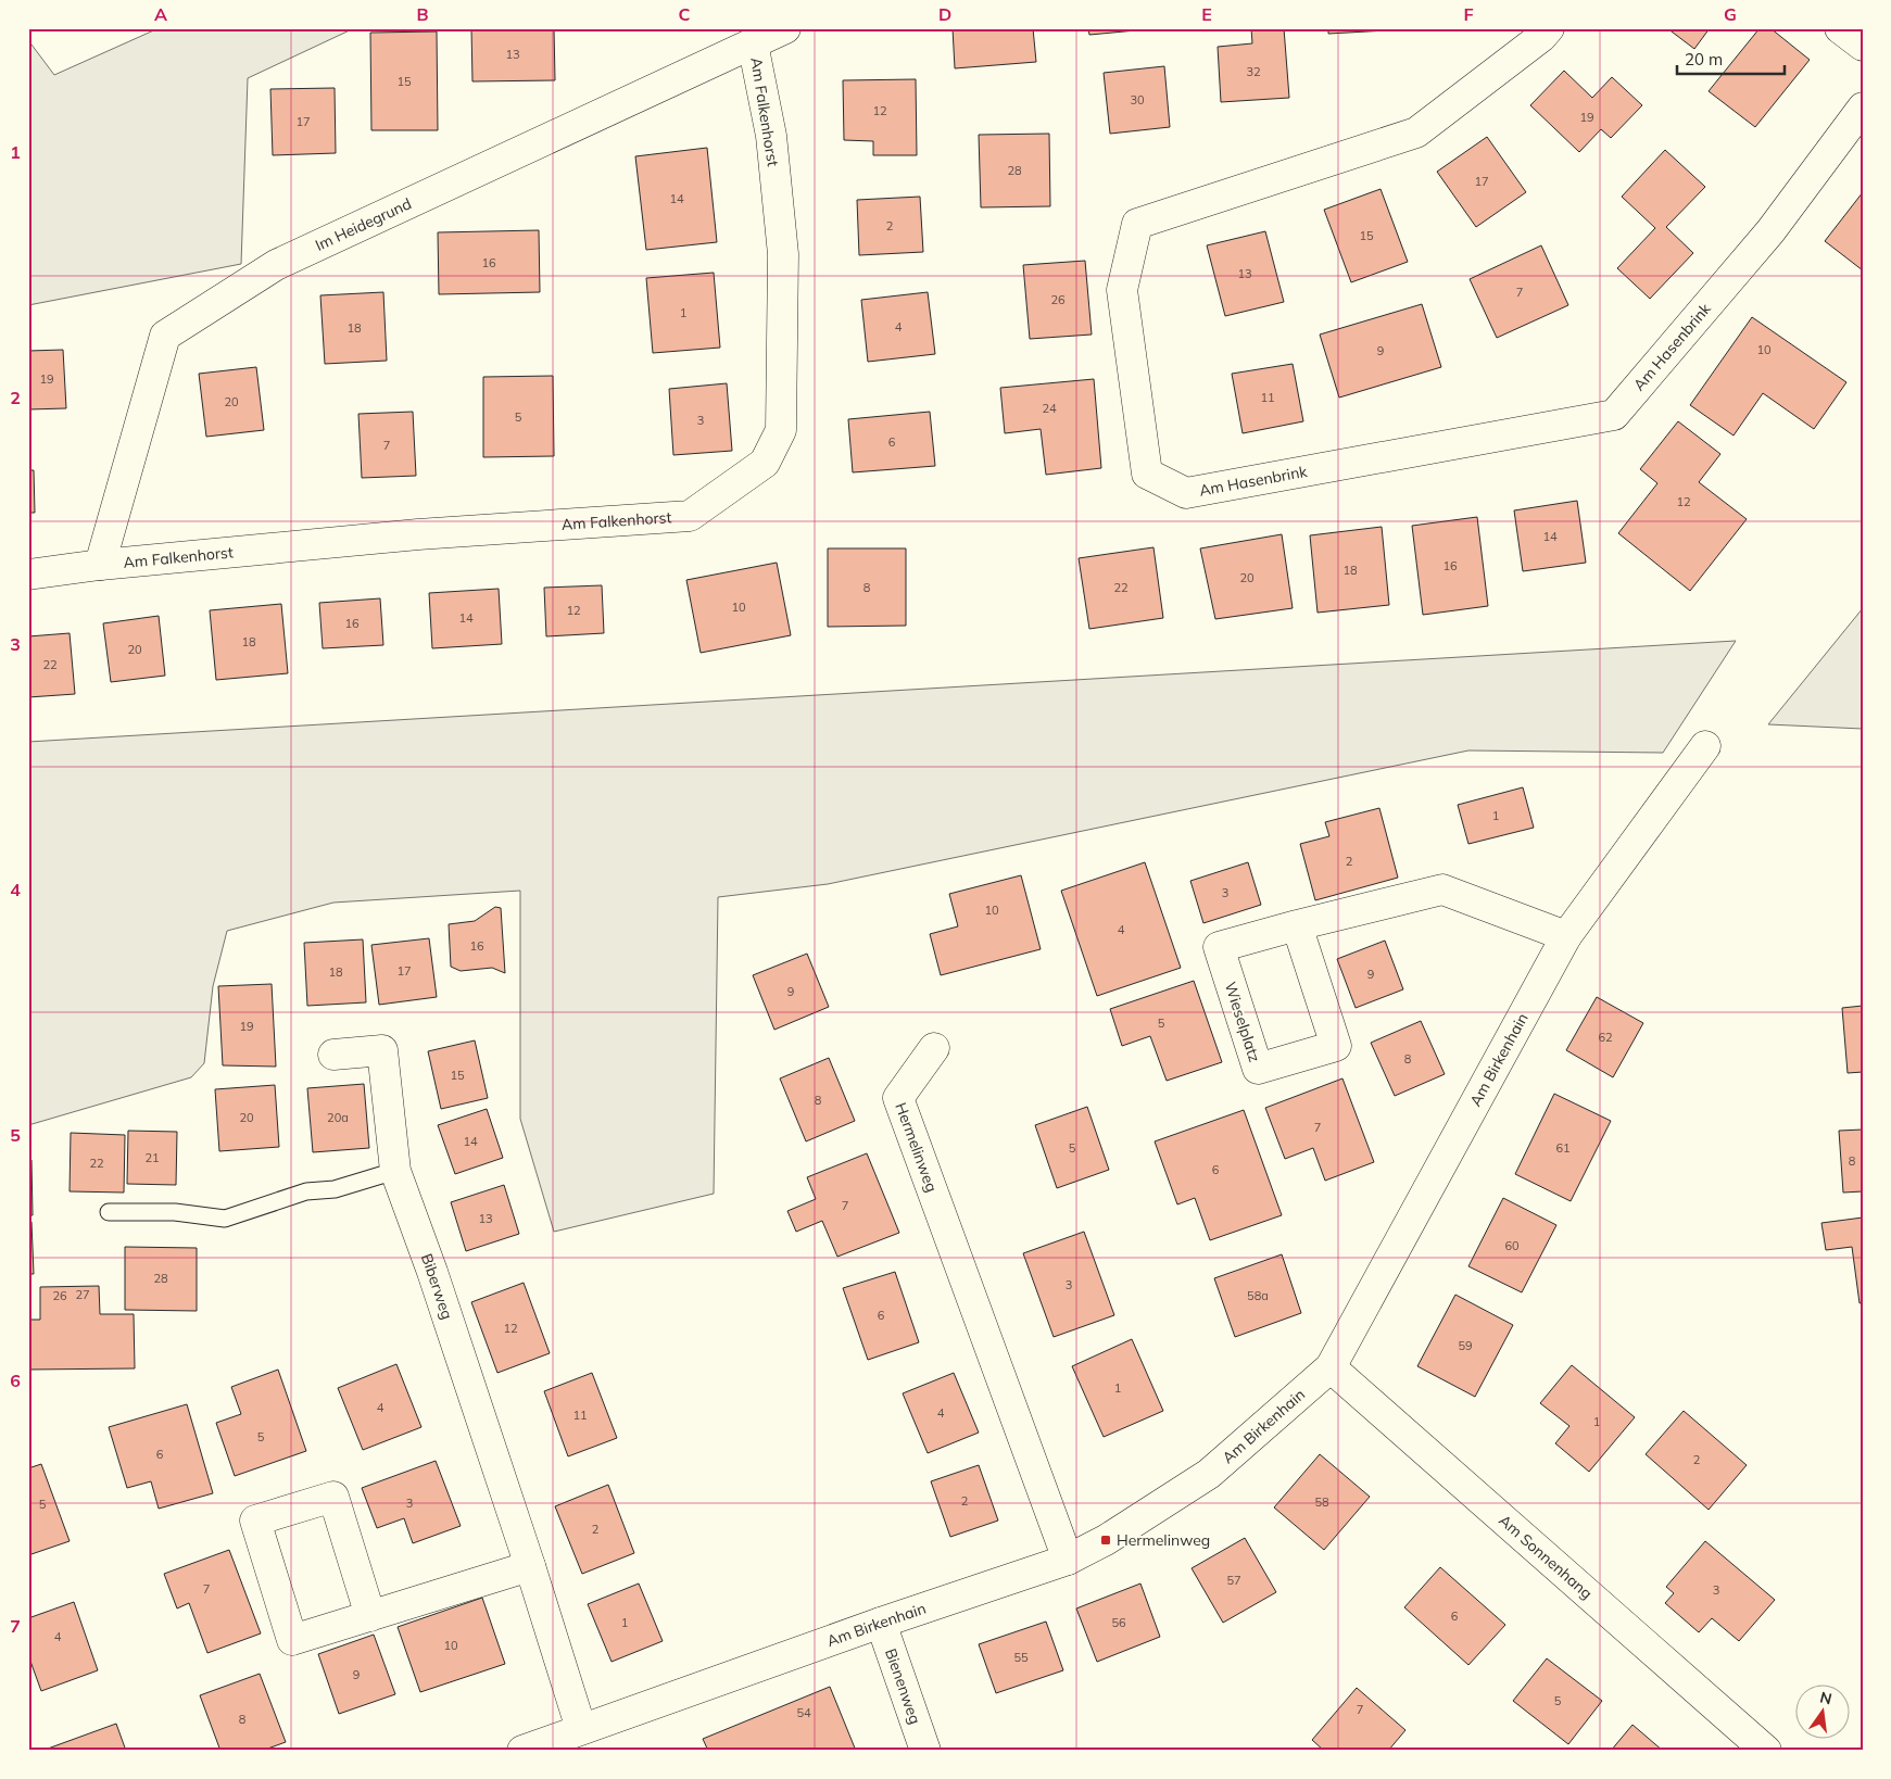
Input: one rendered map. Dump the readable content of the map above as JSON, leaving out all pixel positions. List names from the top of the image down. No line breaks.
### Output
{"streets":{"street":["Am Falkenhorst","Im Heidegrund","Am Hasenbrink","Wieselplatz","Am Birkenhain","Hermelinweg","Biberweg","Am Sonnenhang","Bienenweg"]},"crossings":[["Am Falkenhorst","Im Heidegrund"],["Wieselplatz","Am Birkenhain"],["Am Birkenhain","Hermelinweg"],["Am Birkenhain","Biberweg"],["Am Birkenhain","Am Sonnenhang"],["Am Birkenhain","Bienenweg"]],"places":{"transit":["Hermelinweg"]},"house_numbers":["13","32","15","30","12","19","17","28","17","14","2","15","16","13","7","26","1","4","18","10","9","19","11","20","24","5","3","6","7","12","14","16","18","20","8","22","10","12","14","16","18","20","22","1","2","3","10","4","16","17","18","9","9","5","19","62","8","15","8","20","20a","7","14","5","61","21","8","22","6","7","13","60","28","3","27","26","58a","6","12","59","1","4","4","11","1","5","6","2","2","58","3","5","2","57","7","3","6","1","56","4","10","55","9","5","7","54","8"],"scale_bar":"20 m","north":"top","grid":{"columns":["A","B","C","D","E","F","G"],"rows":["1","2","3","4","5","6","7"]}}
